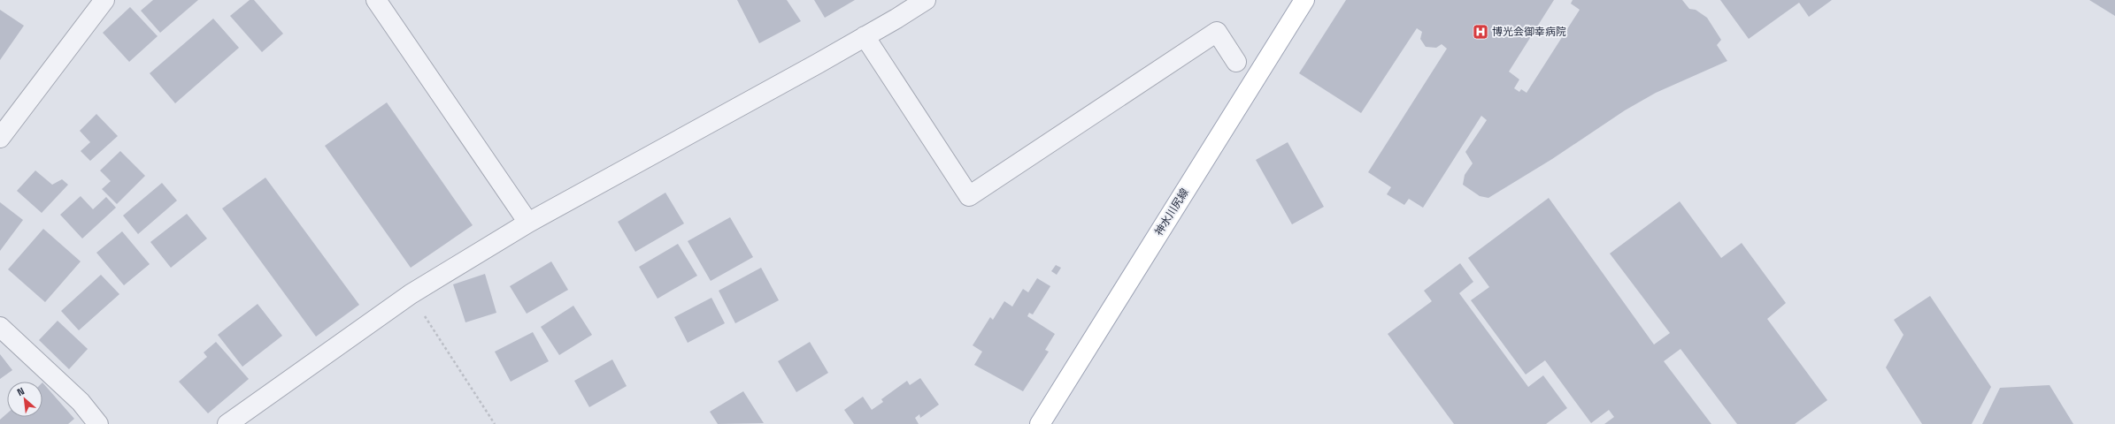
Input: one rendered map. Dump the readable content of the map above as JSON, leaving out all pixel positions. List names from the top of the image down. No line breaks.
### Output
{"streets":{"main road":["神水川尻線"]},"places":{"hospital":["博光会御幸病院"]},"north":"top left"}
